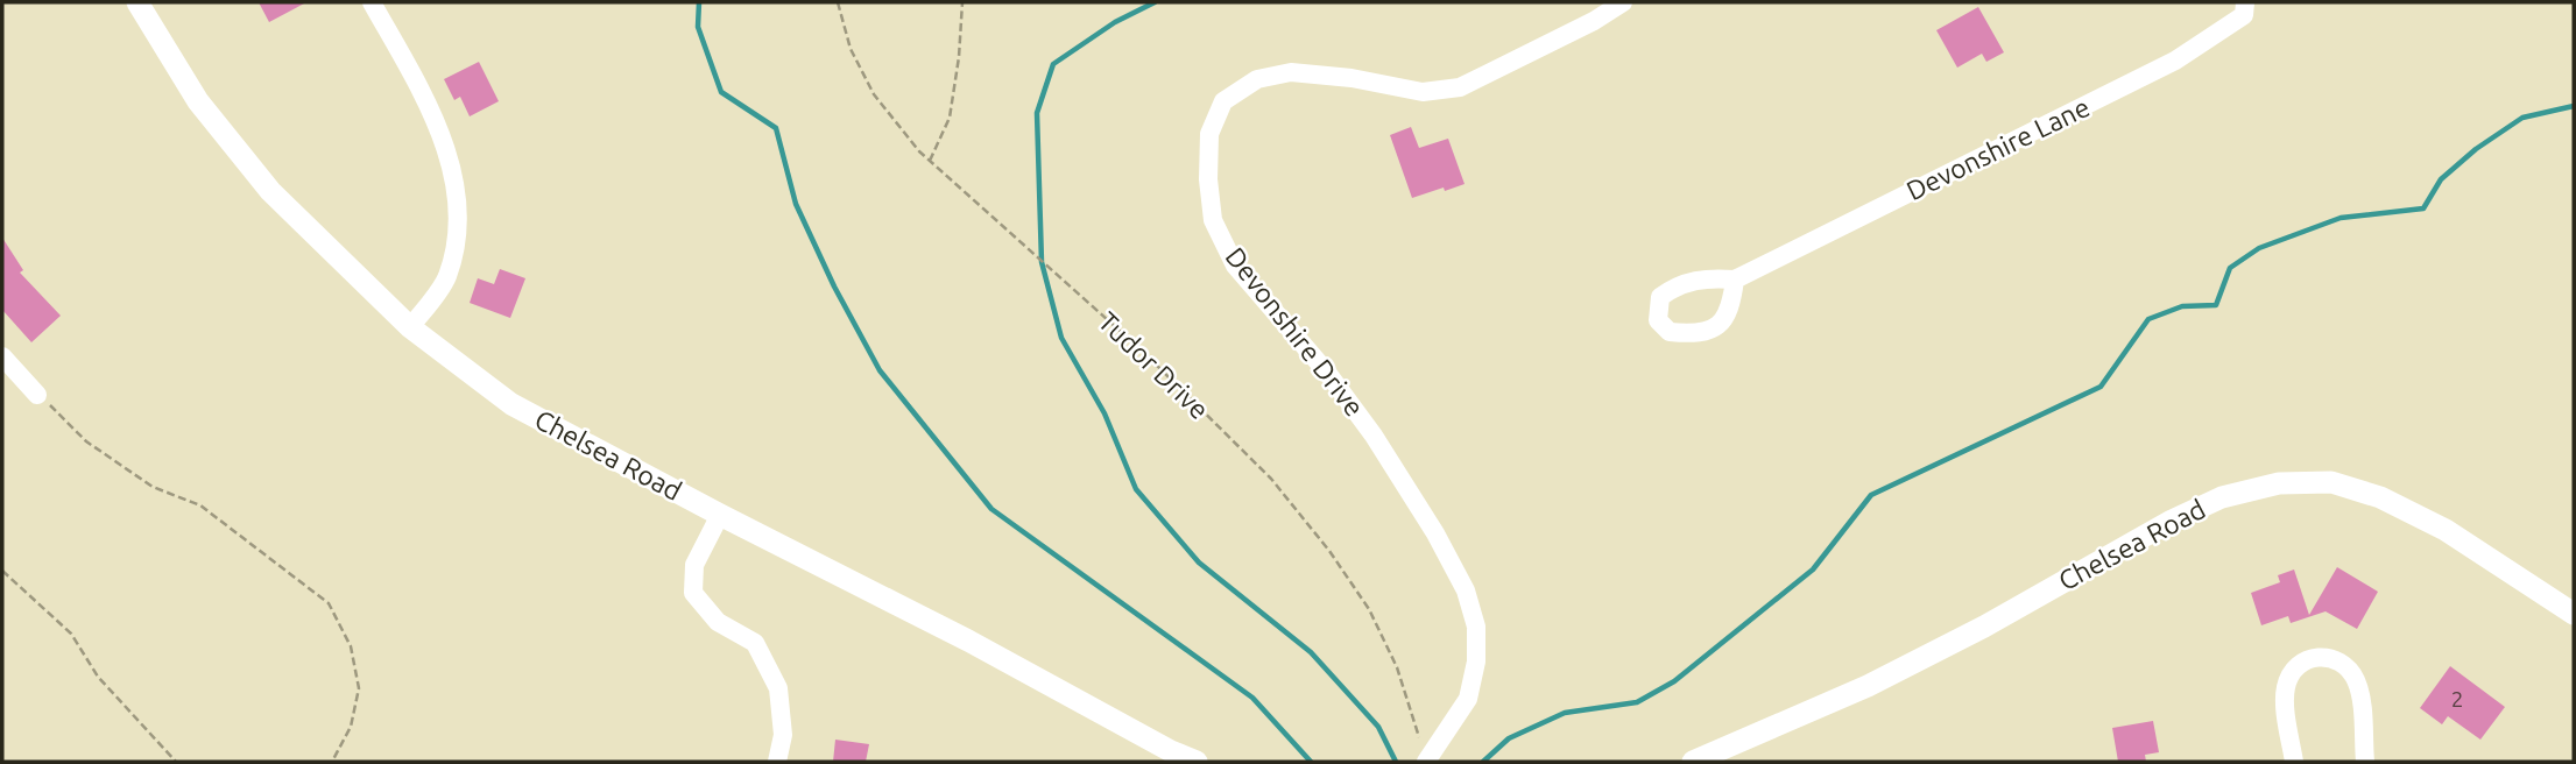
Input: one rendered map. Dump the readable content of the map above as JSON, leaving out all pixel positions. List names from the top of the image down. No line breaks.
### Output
{"streets":{"street":["Devonshire Lane","Devonshire Drive","Chelsea Road"],"path":["Tudor Drive"]},"crossings":[["Devonshire Drive","Tudor Drive"]],"house_numbers":["2"]}
